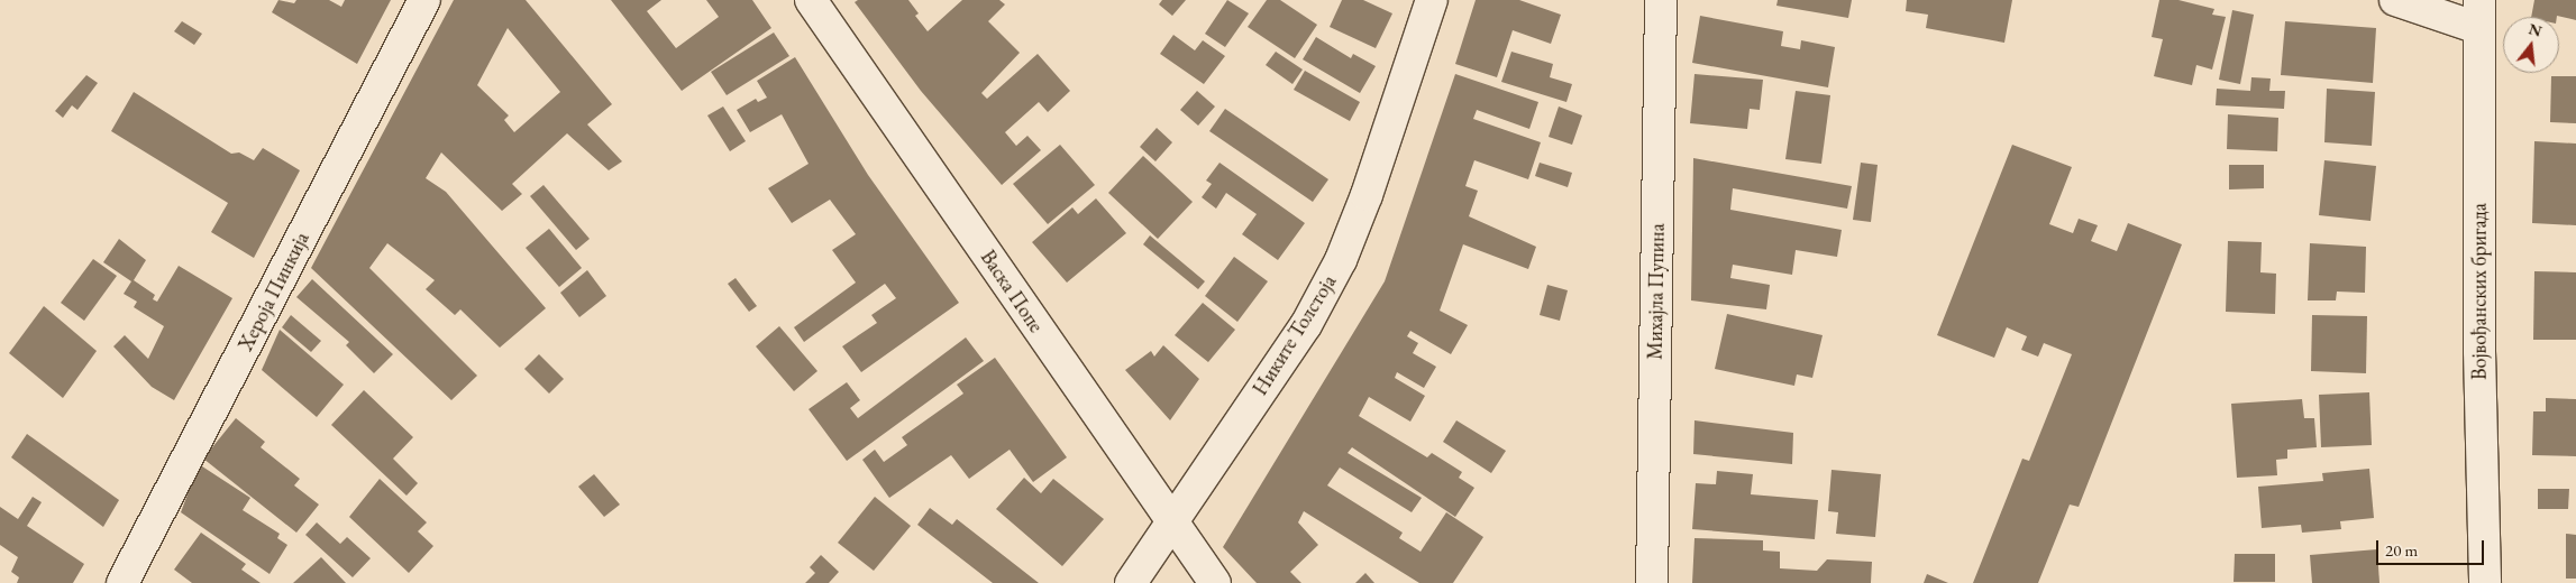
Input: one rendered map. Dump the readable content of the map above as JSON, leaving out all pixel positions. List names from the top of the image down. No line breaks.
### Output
{"streets":{"street":["Хероја Пинкија","Васка Попе","Михајла Пупина","Војвођанских бригада","Никите Толстоја"]},"crossings":[["Васка Попе","Никите Толстоја"]],"scale_bar":"20 m","north":"top"}
